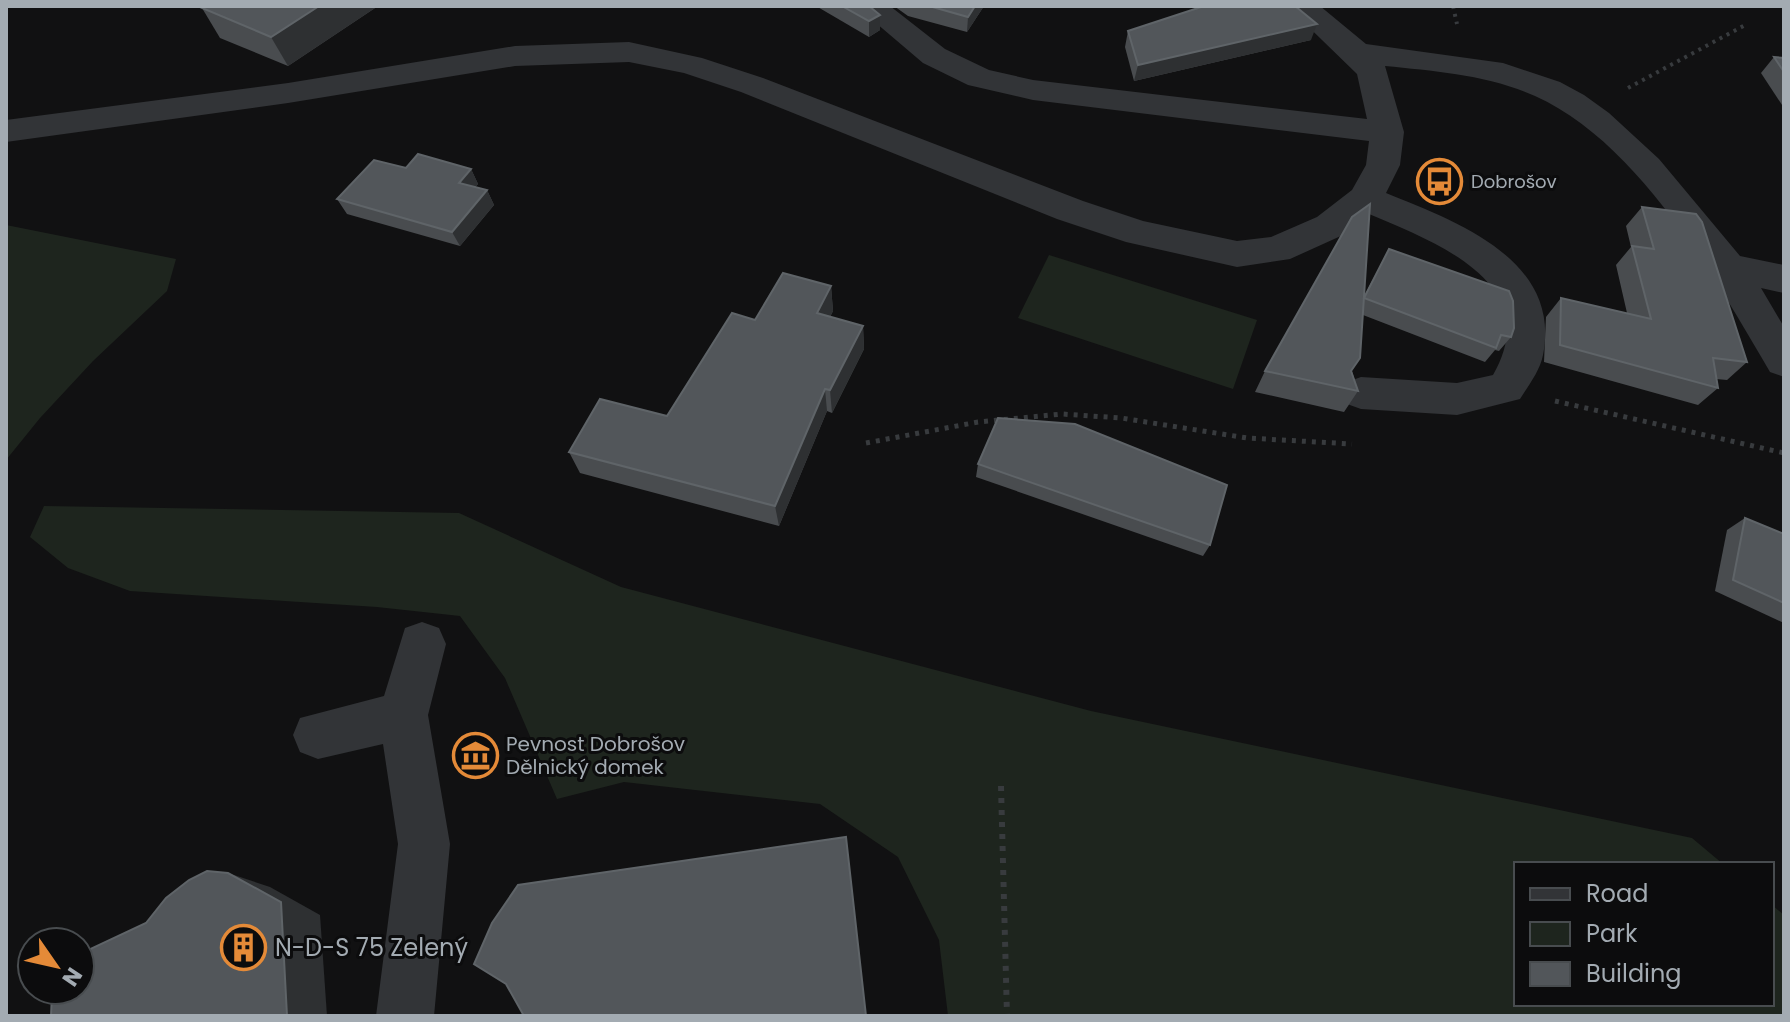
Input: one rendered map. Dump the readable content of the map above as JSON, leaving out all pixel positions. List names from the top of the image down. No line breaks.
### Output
{"places":{"bus stop":["Dobrošov"],"museum":["Pevnost Dobrošov Dělnický domek"],"building":["N-D-S 75 Zelený"]},"legend":["Road","Park","Building"],"north":"bottom right"}
